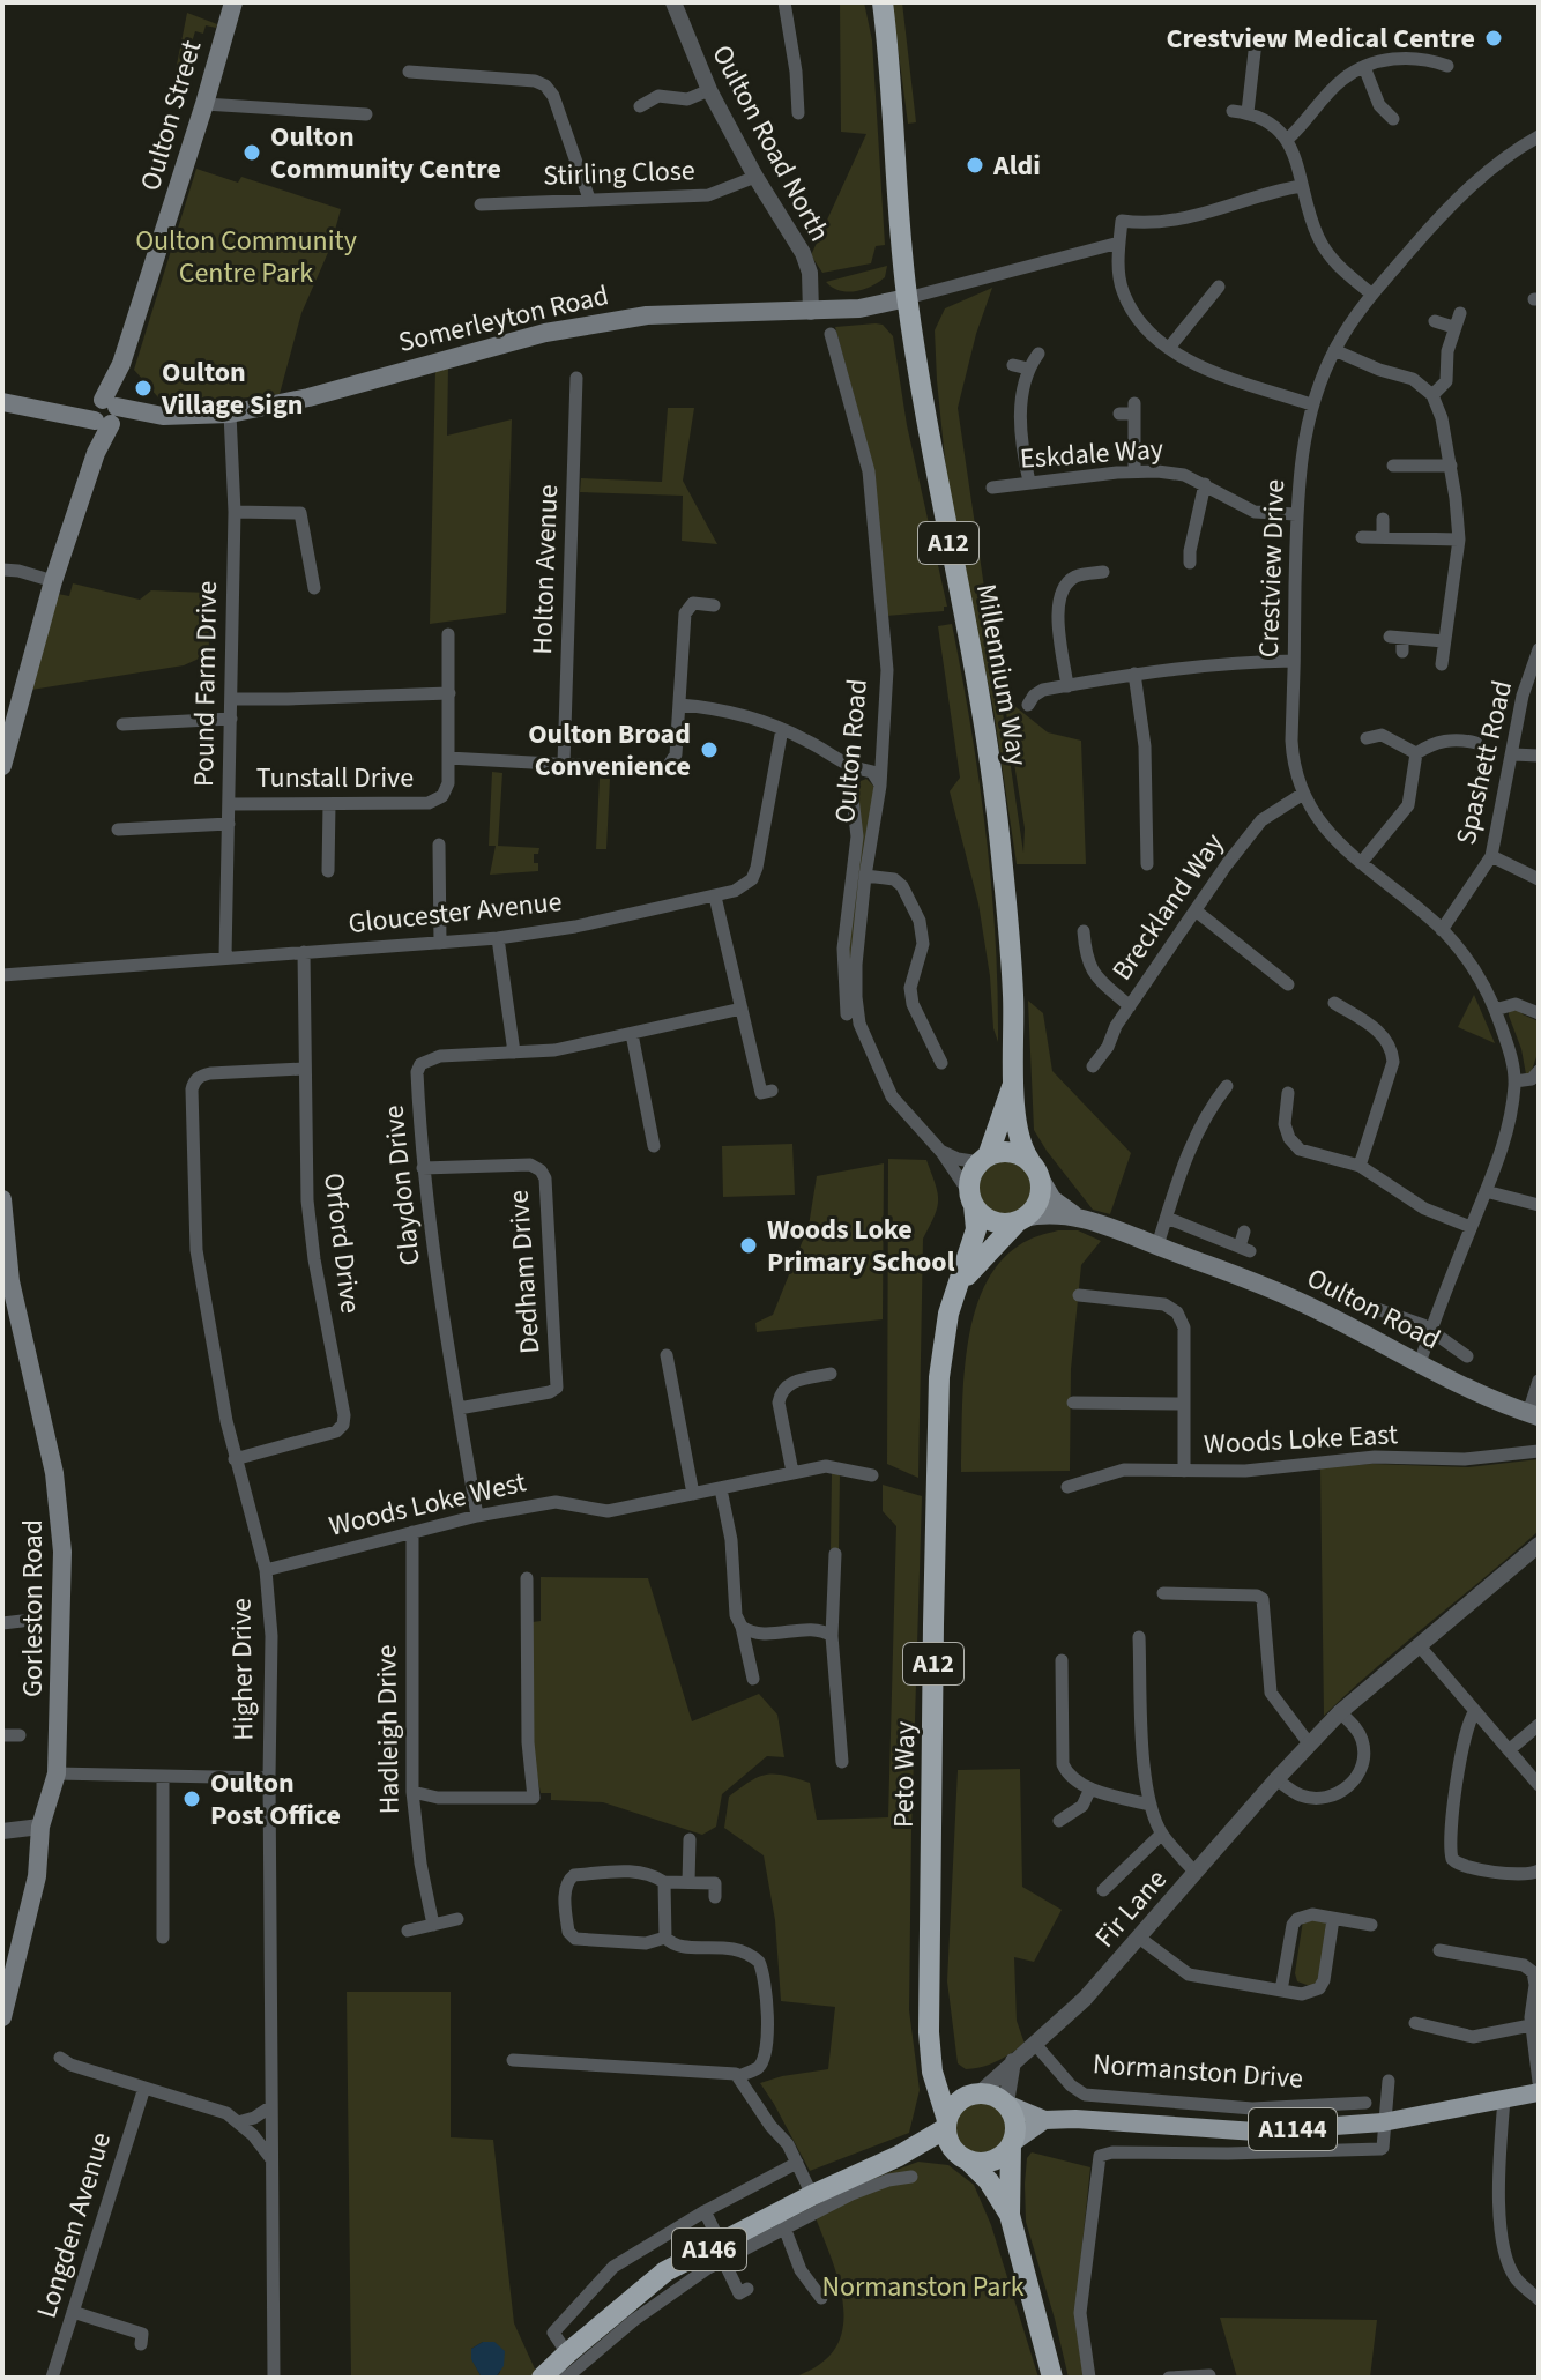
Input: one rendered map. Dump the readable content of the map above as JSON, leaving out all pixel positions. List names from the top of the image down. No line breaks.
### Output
{"streets":{"highway":["A12","Millennium Way","Peto Way","A146"],"main road":["Oulton Street","Somerleyton Road","Oulton Road","Gorleston Road","Normanston Drive","A1144"],"street":["Oulton Road North","Stirling Close","Eskdale Way","Crestview Drive","Holton Avenue","Pound Farm Drive","Spashett Road","Tunstall Drive","Breckland Way","Gloucester Avenue","Claydon Drive","Orford Drive","Dedham Drive","Woods Loke East","Woods Loke West","Higher Drive","Hadleigh Drive","Fir Lane","Longden Avenue"]},"crossings":[["Oulton Street","Somerleyton Road"],["Oulton Road North","Stirling Close"],["Oulton Road North","Somerleyton Road"],["Somerleyton Road","Millennium Way"],["Somerleyton Road","Pound Farm Drive"],["Eskdale Way","Crestview Drive"],["Crestview Drive","Oulton Road"],["Crestview Drive","Spashett Road"],["Crestview Drive","Breckland Way"],["Millennium Way","Oulton Road"],["Millennium Way","Peto Way"],["Pound Farm Drive","Tunstall Drive"],["Pound Farm Drive","Gloucester Avenue"],["Oulton Road","Peto Way"],["Gloucester Avenue","Orford Drive"],["Claydon Drive","Dedham Drive"],["Claydon Drive","Woods Loke West"],["Orford Drive","Higher Drive"],["Woods Loke West","Higher Drive"],["Woods Loke West","Hadleigh Drive"],["Peto Way","Fir Lane"],["Peto Way","Normanston Drive"],["Peto Way","A146"],["Fir Lane","Normanston Drive"],["Fir Lane","A146"],["Normanston Drive","A146"]],"parks":["Oulton Community Centre Park","Normanston Park"],"places":["Crestview Medical Centre","Oulton Community Centre","Aldi","Oulton Village Sign","Oulton Broad Convenience","Woods Loke Primary School","Oulton Post Office"]}
